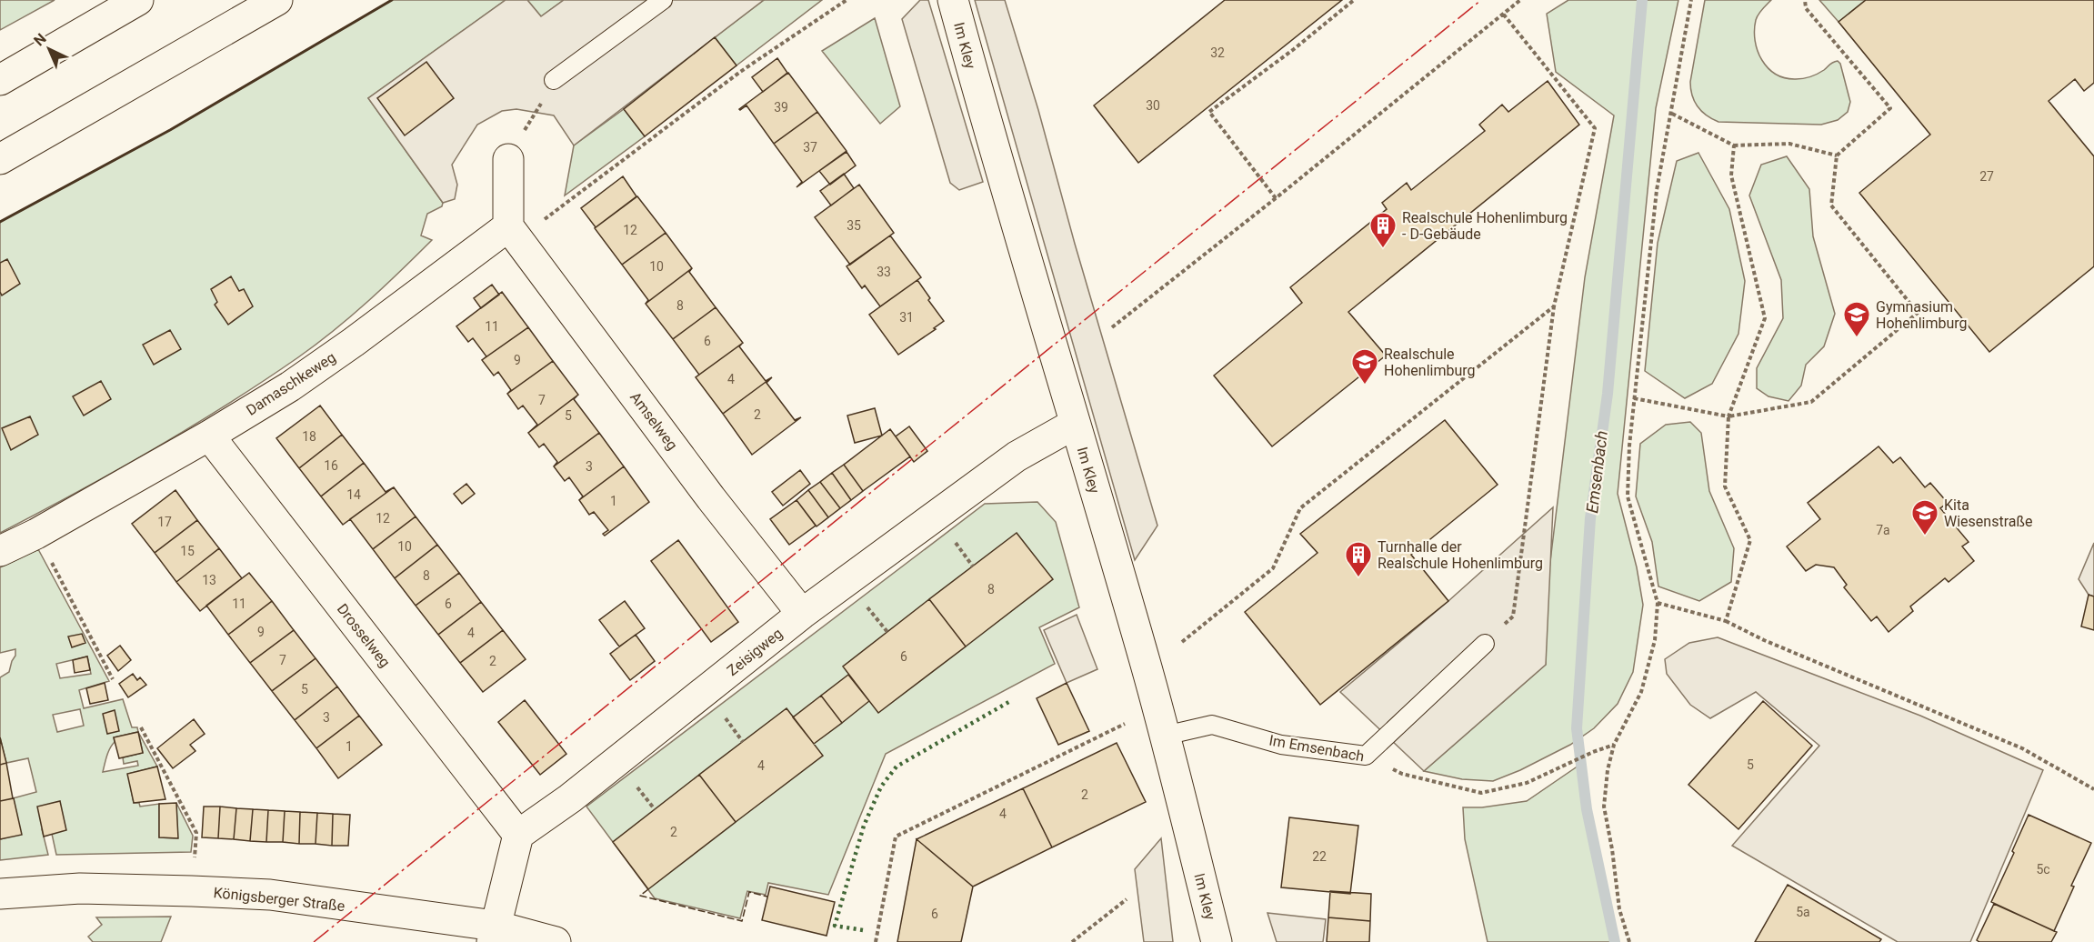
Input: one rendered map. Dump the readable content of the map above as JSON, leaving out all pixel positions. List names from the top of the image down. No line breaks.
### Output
{"streets":{"main road":["Im Kley","Damaschkeweg","Amselweg","Drosselweg","Zeisigweg","Königsberger Straße"],"lane":["Im Emsenbach"]},"crossings":[["Im Kley","Zeisigweg"],["Im Kley","Im Emsenbach"],["Damaschkeweg","Amselweg"],["Damaschkeweg","Drosselweg"],["Amselweg","Zeisigweg"],["Drosselweg","Zeisigweg"]],"water":["Emsenbach"],"places":{"building":["Realschule Hohenlimburg - D-Gebäude","Turnhalle der Realschule Hohenlimburg"],"school or university":["Gymnasium Hohenlimburg","Realschule Hohenlimburg","Kita Wiesenstraße"]},"house_numbers":["32","30","39","37","27","35","12","10","33","8","31","11","6","9","4","7","2","5","18","16","3","14","1","12","17","7a","10","15","8","13","8","11","6","9","4","6","7","2","5","3","1","5","4","2","4","2","22","5c","5a","6"],"north":"top left"}
